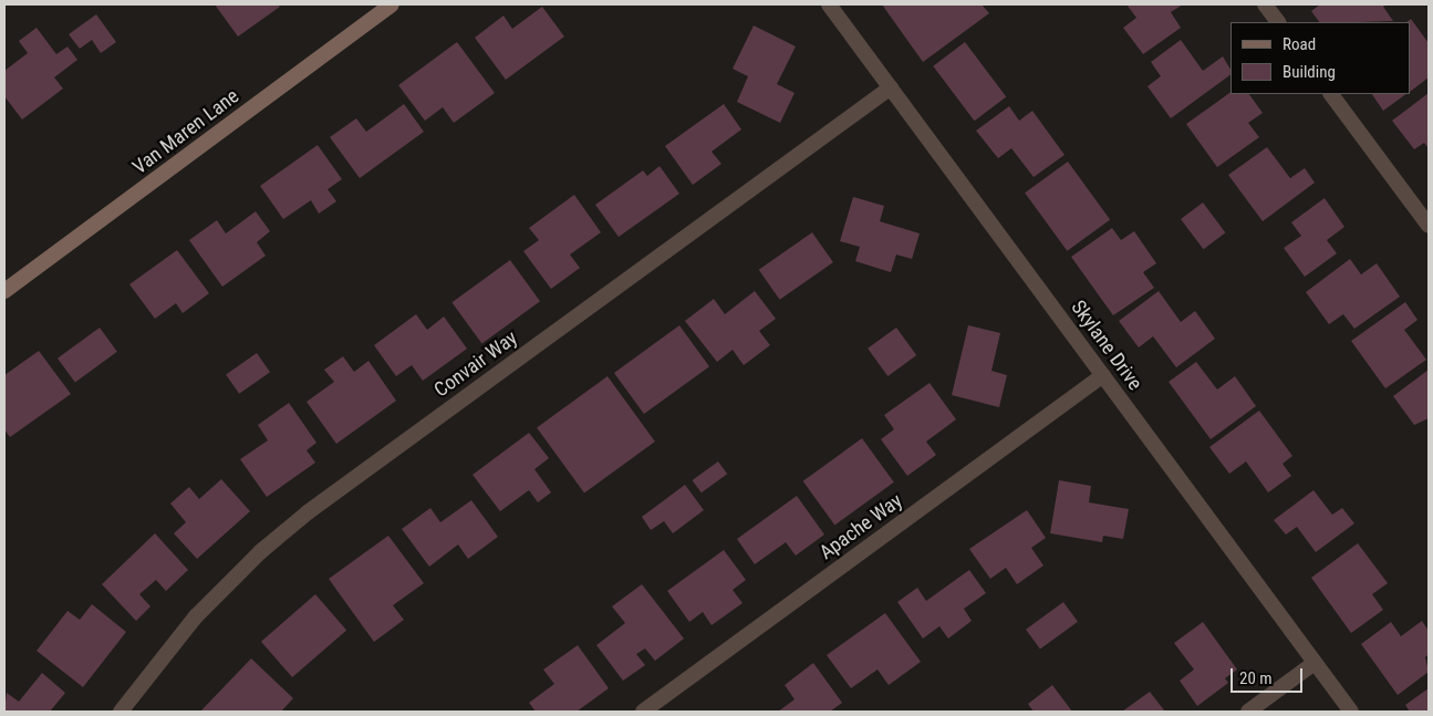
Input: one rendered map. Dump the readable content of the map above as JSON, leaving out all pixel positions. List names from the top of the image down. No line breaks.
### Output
{"streets":{"main road":["Van Maren Lane"],"street":["Skylane Drive","Convair Way","Apache Way"]},"crossings":[["Skylane Drive","Convair Way"],["Skylane Drive","Apache Way"]],"legend":["Road","Building"],"scale_bar":"20 m"}
